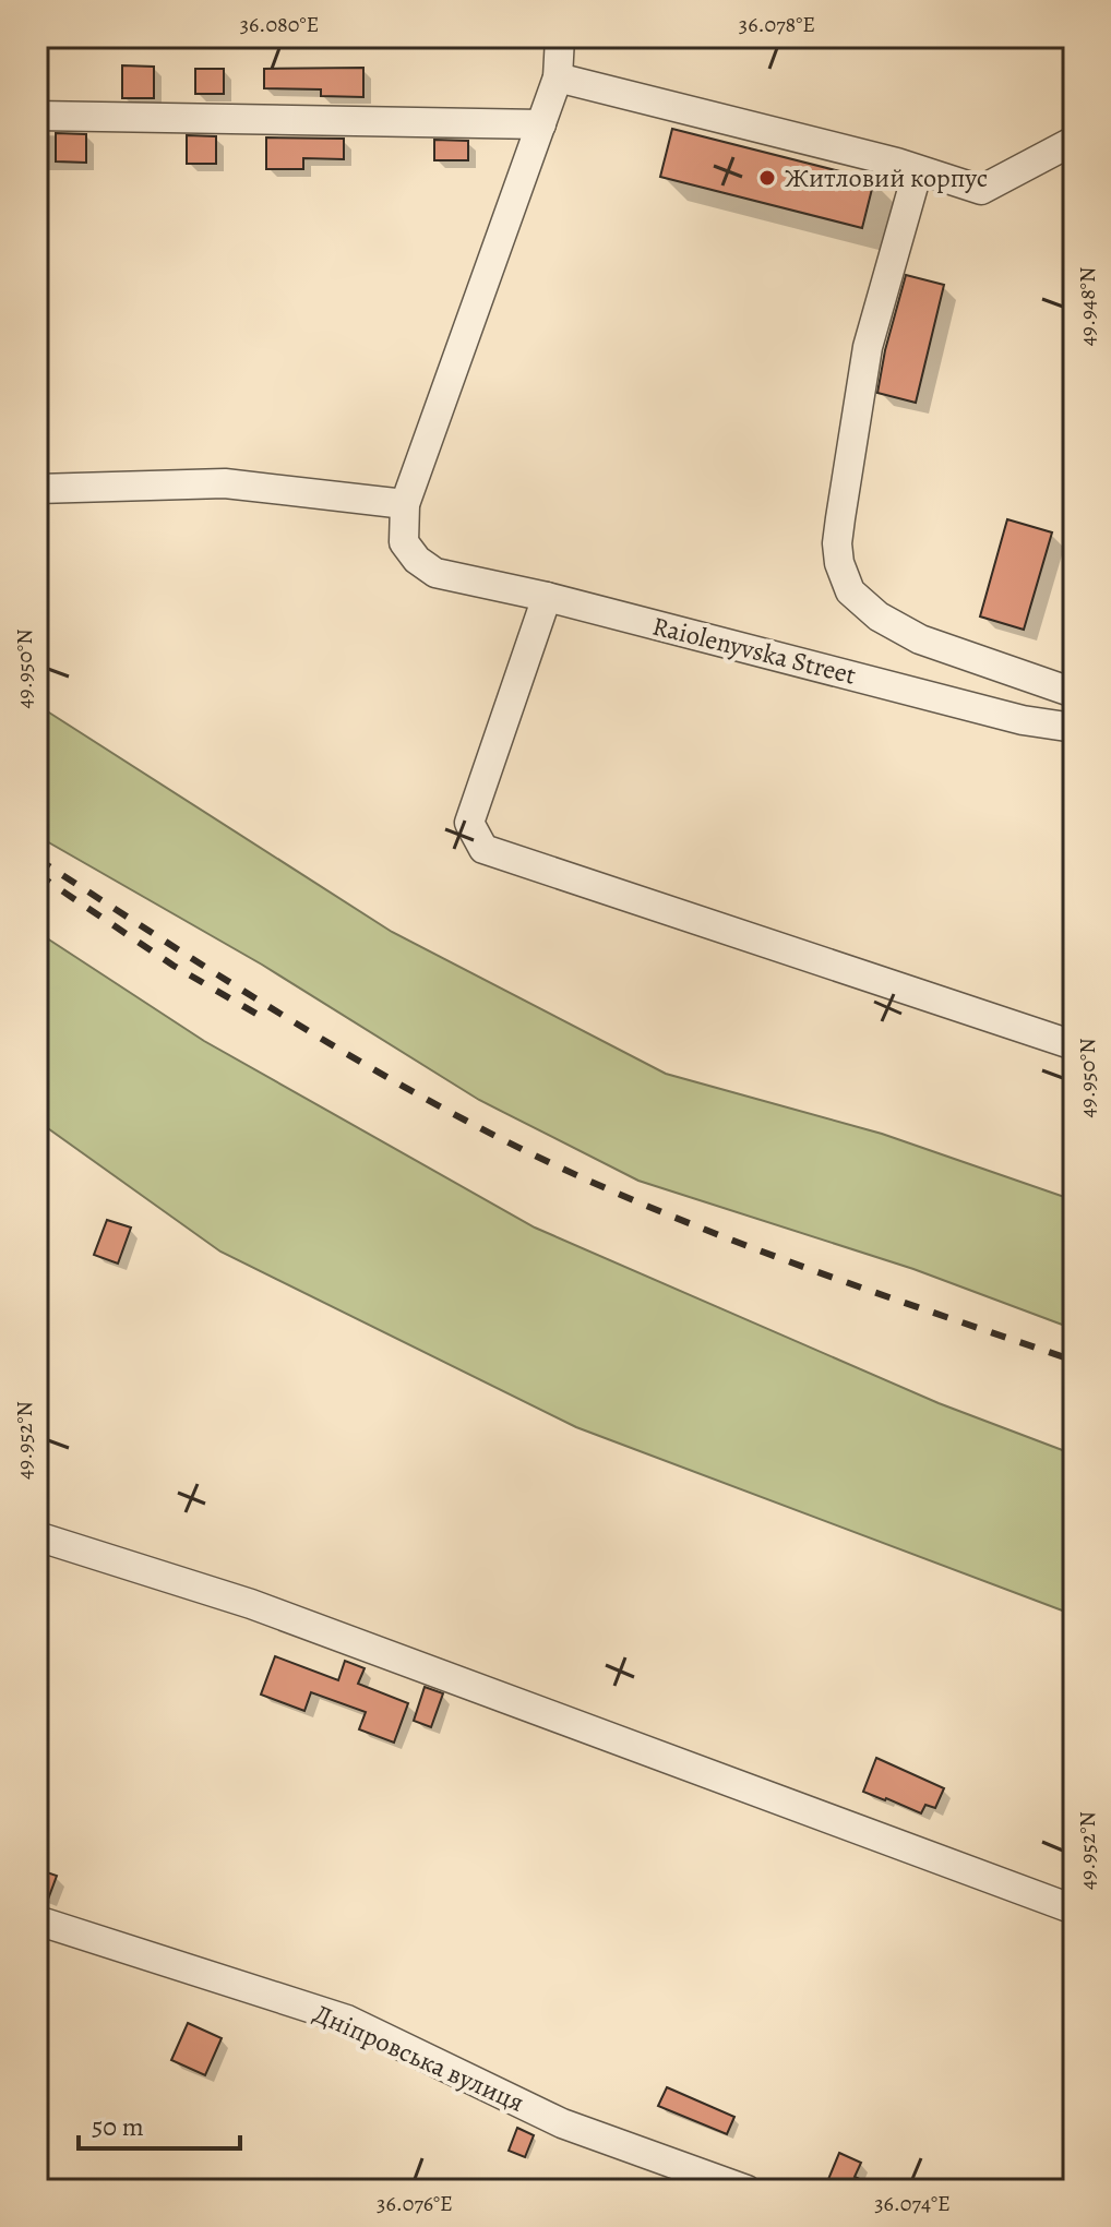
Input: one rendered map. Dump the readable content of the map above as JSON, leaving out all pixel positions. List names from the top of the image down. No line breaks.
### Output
{"streets":{"street":["Raiolenyvska Street","Дніпровська вулиця"]},"places":["Житловий корпус"],"scale_bar":"50 m","coordinates":["36.080°E","36.078°E","49.948°N","49.950°N","49.952°N","36.076°E","36.074°E"]}
